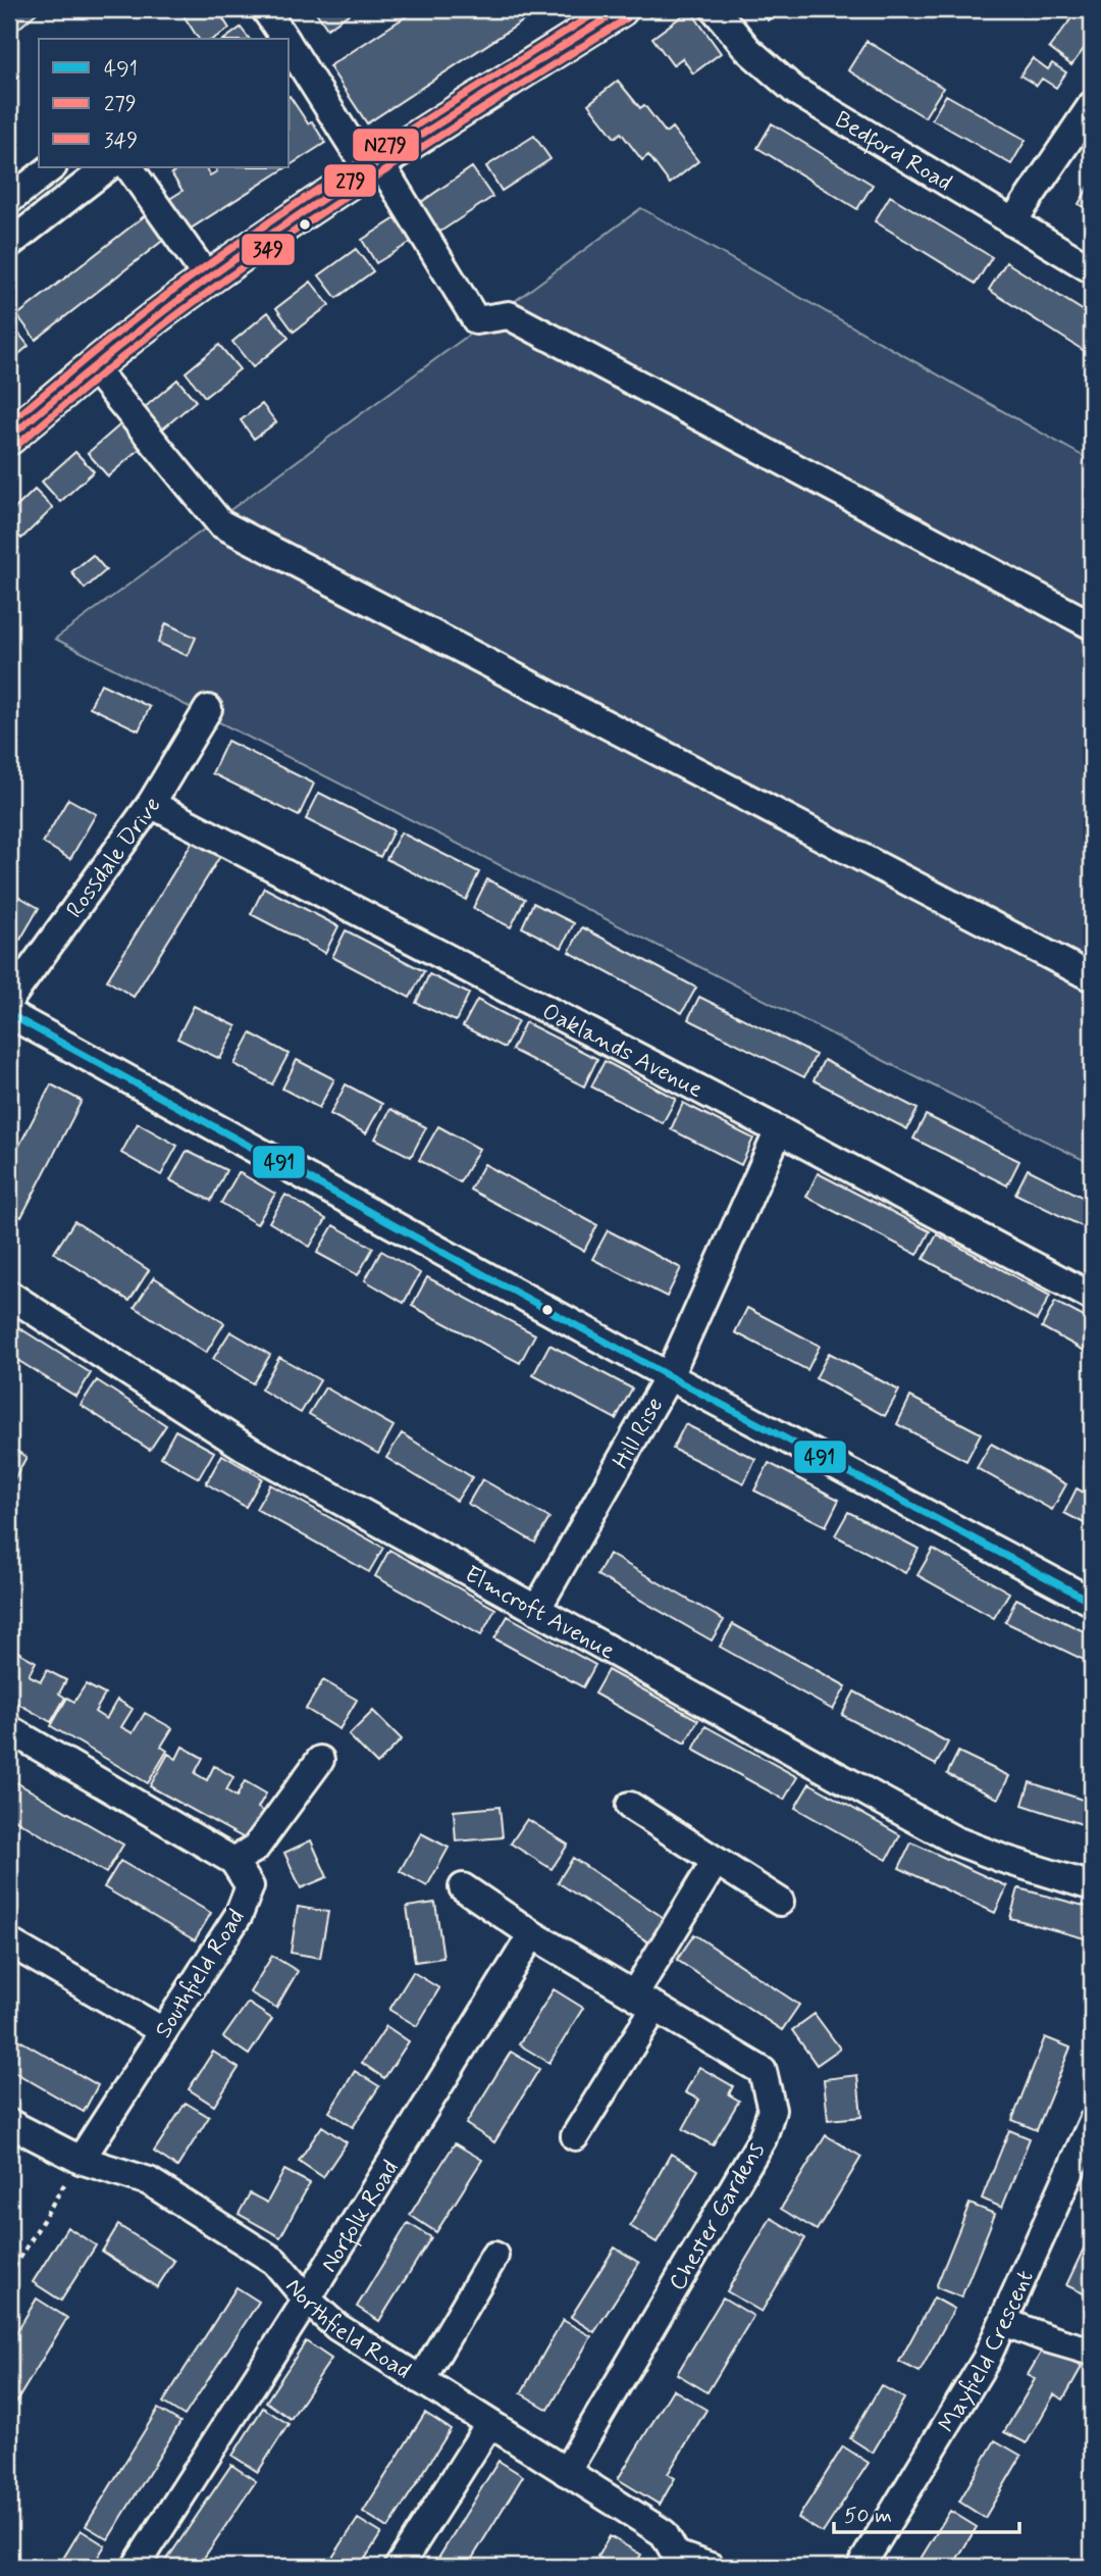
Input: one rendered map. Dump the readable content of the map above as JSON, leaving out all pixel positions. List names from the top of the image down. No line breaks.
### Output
{"streets":{"street":["Bedford Road","Rossdale Drive","Oaklands Avenue","Hill Rise","Elmcroft Avenue","Southfield Road","Norfolk Road","Chester Gardens","Northfield Road","Mayfield Crescent"]},"crossings":[["Rossdale Drive","Oaklands Avenue"],["Oaklands Avenue","Hill Rise"],["Hill Rise","Elmcroft Avenue"],["Southfield Road","Northfield Road"],["Norfolk Road","Chester Gardens"],["Norfolk Road","Northfield Road"],["Chester Gardens","Northfield Road"]],"lines":["transit line 279","transit line N279","transit line 349","transit line 491"],"legend":["491","279","349"],"scale_bar":"50 m"}
